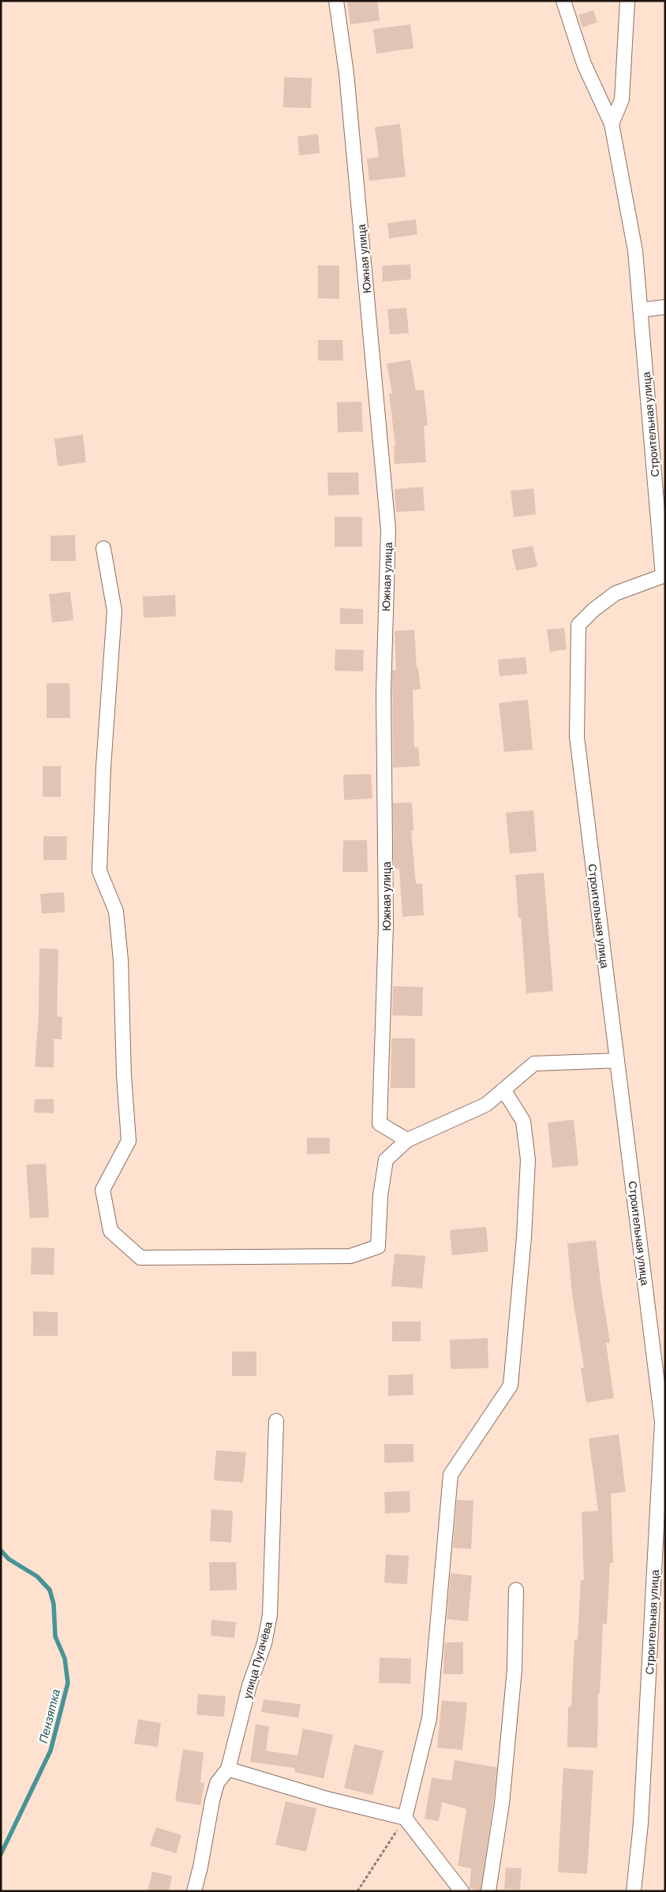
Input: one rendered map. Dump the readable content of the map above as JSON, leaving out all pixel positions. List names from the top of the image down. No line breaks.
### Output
{"streets":{"street":["Южная улица","Строительная улица","улица Пугачёва"]},"water":["Пензятка"]}
